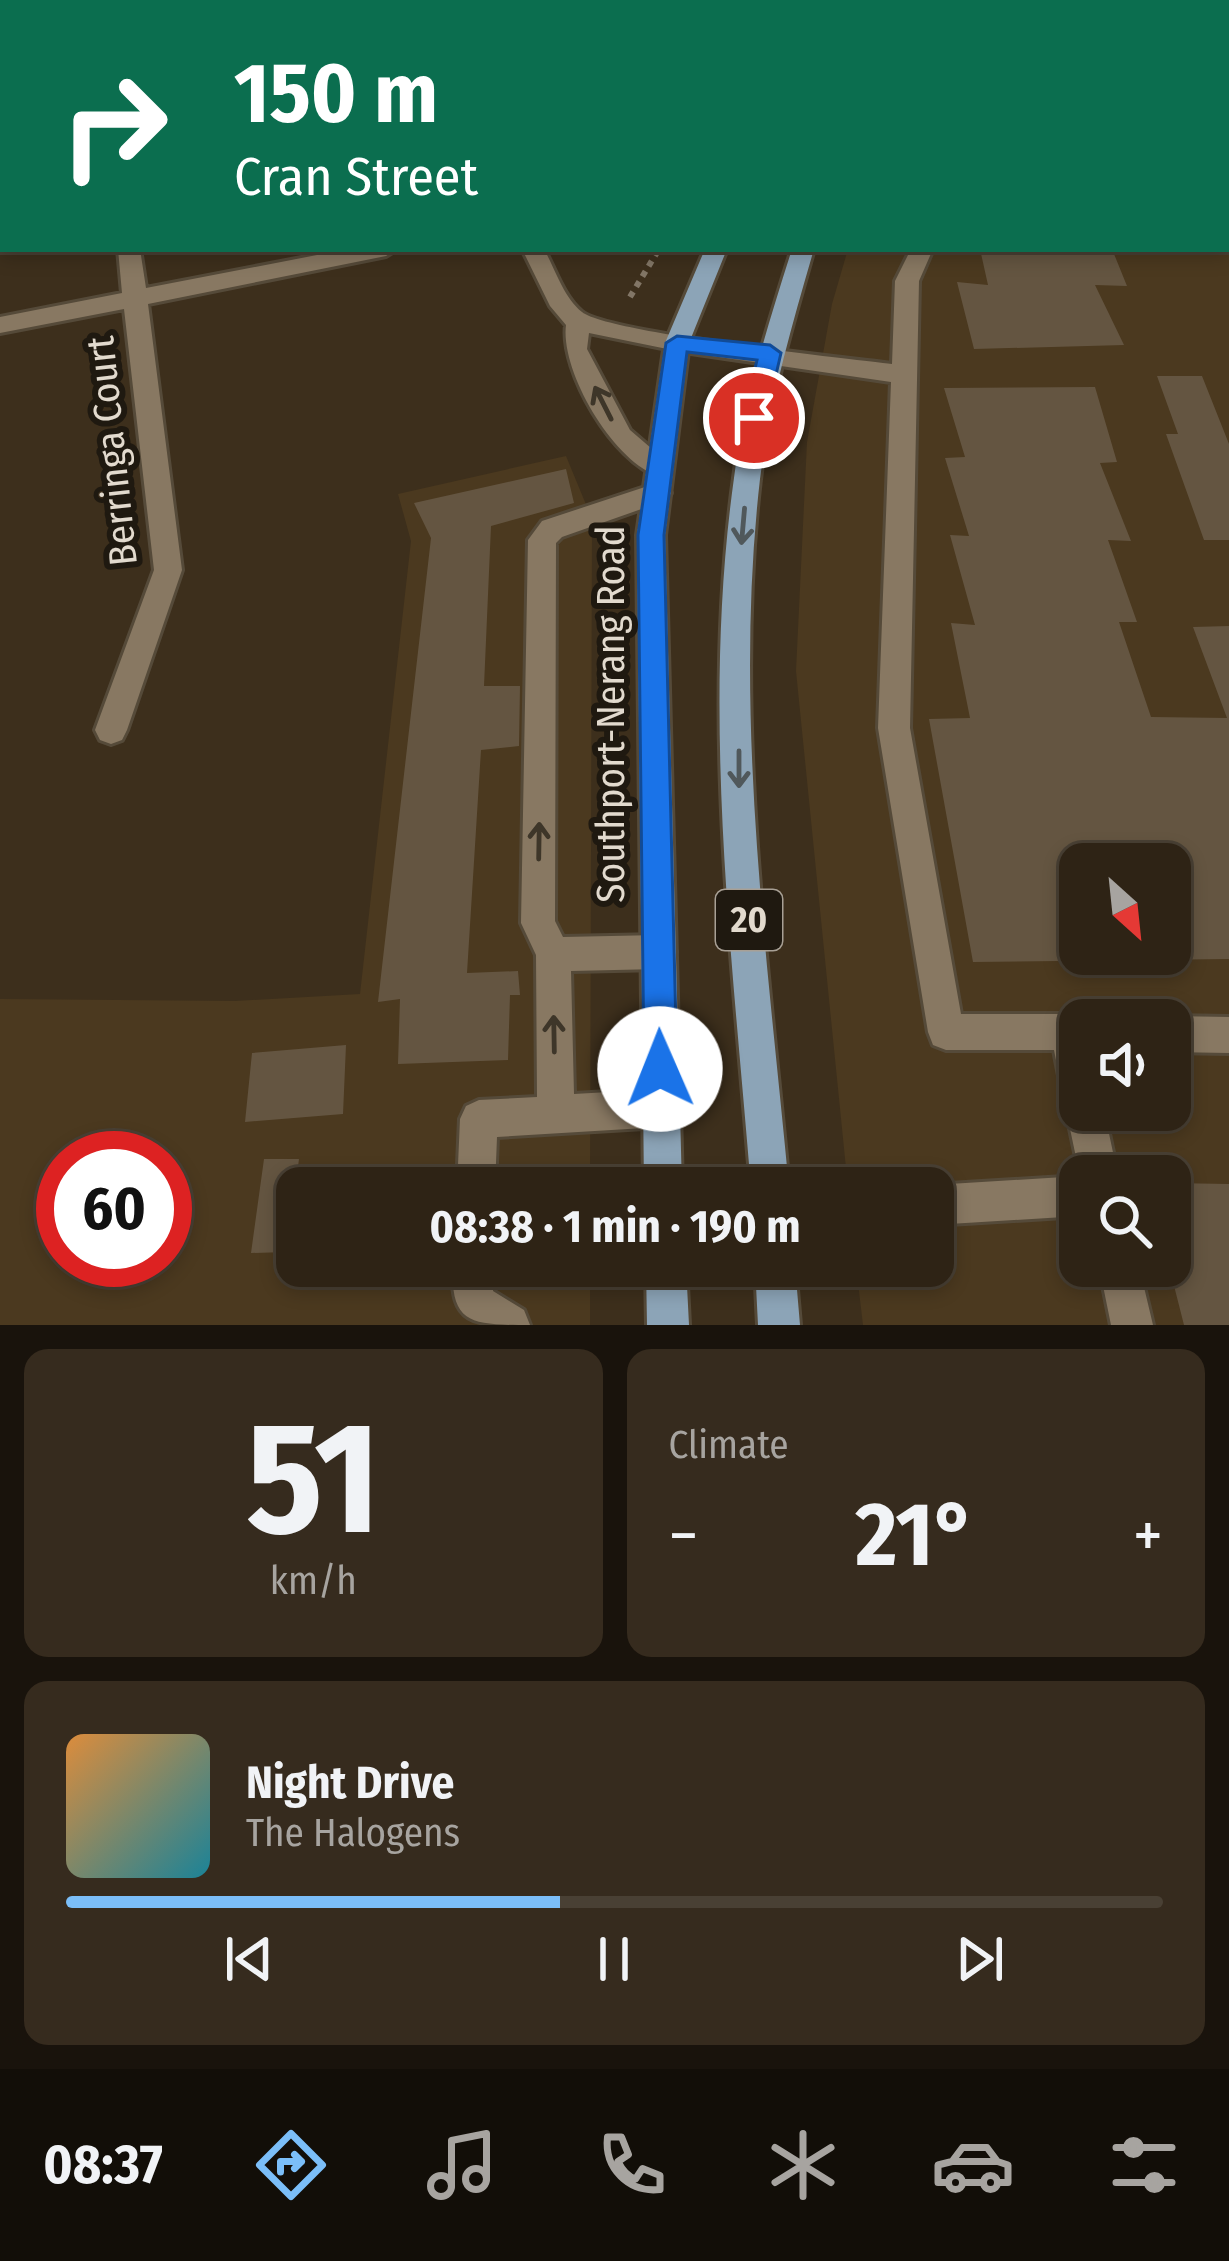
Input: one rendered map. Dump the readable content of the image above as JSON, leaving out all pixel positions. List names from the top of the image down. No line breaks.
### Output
{"streets":{"main road":["Southport-Nerang Road","20"],"street":["Berringa Court"]},"north":"bottom right","page":{"turn":["150 m","Cran Street"],"limit":"60","trip":"08:38 · 1 min · 190 m","tile":[["51","km/h"],"Climate"],"heat":["−","21°","+"],"song":["Night Drive","The Halogens"],"tabs":"08:37"}}
